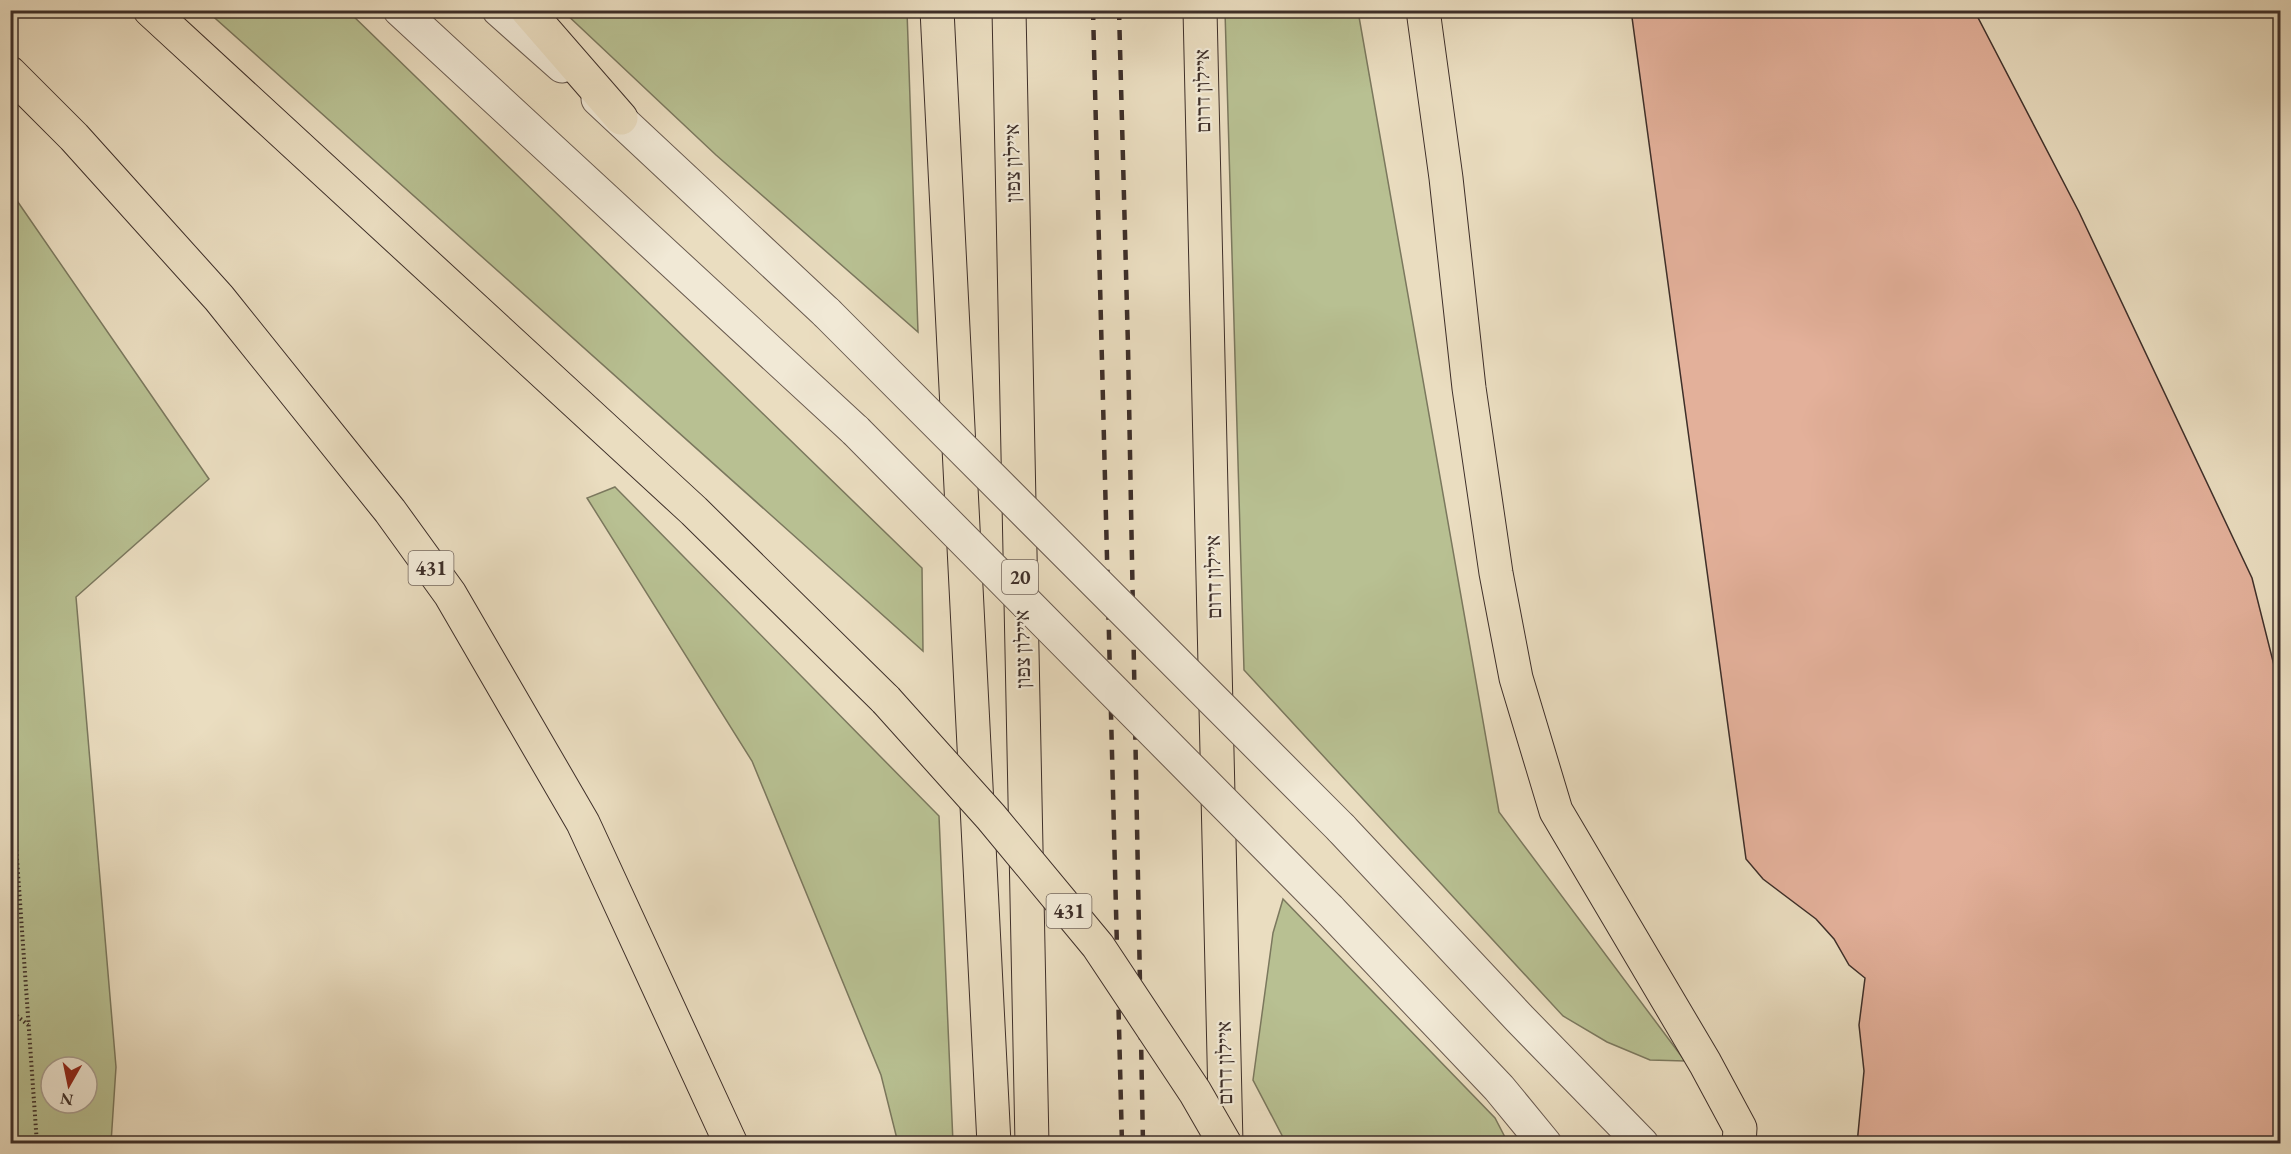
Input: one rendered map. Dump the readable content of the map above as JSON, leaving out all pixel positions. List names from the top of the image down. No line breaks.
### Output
{"streets":{"highway":["איילון דרום","איילון צפון","431","20"]},"crossings":[["איילון דרום","431"]],"north":"bottom"}
